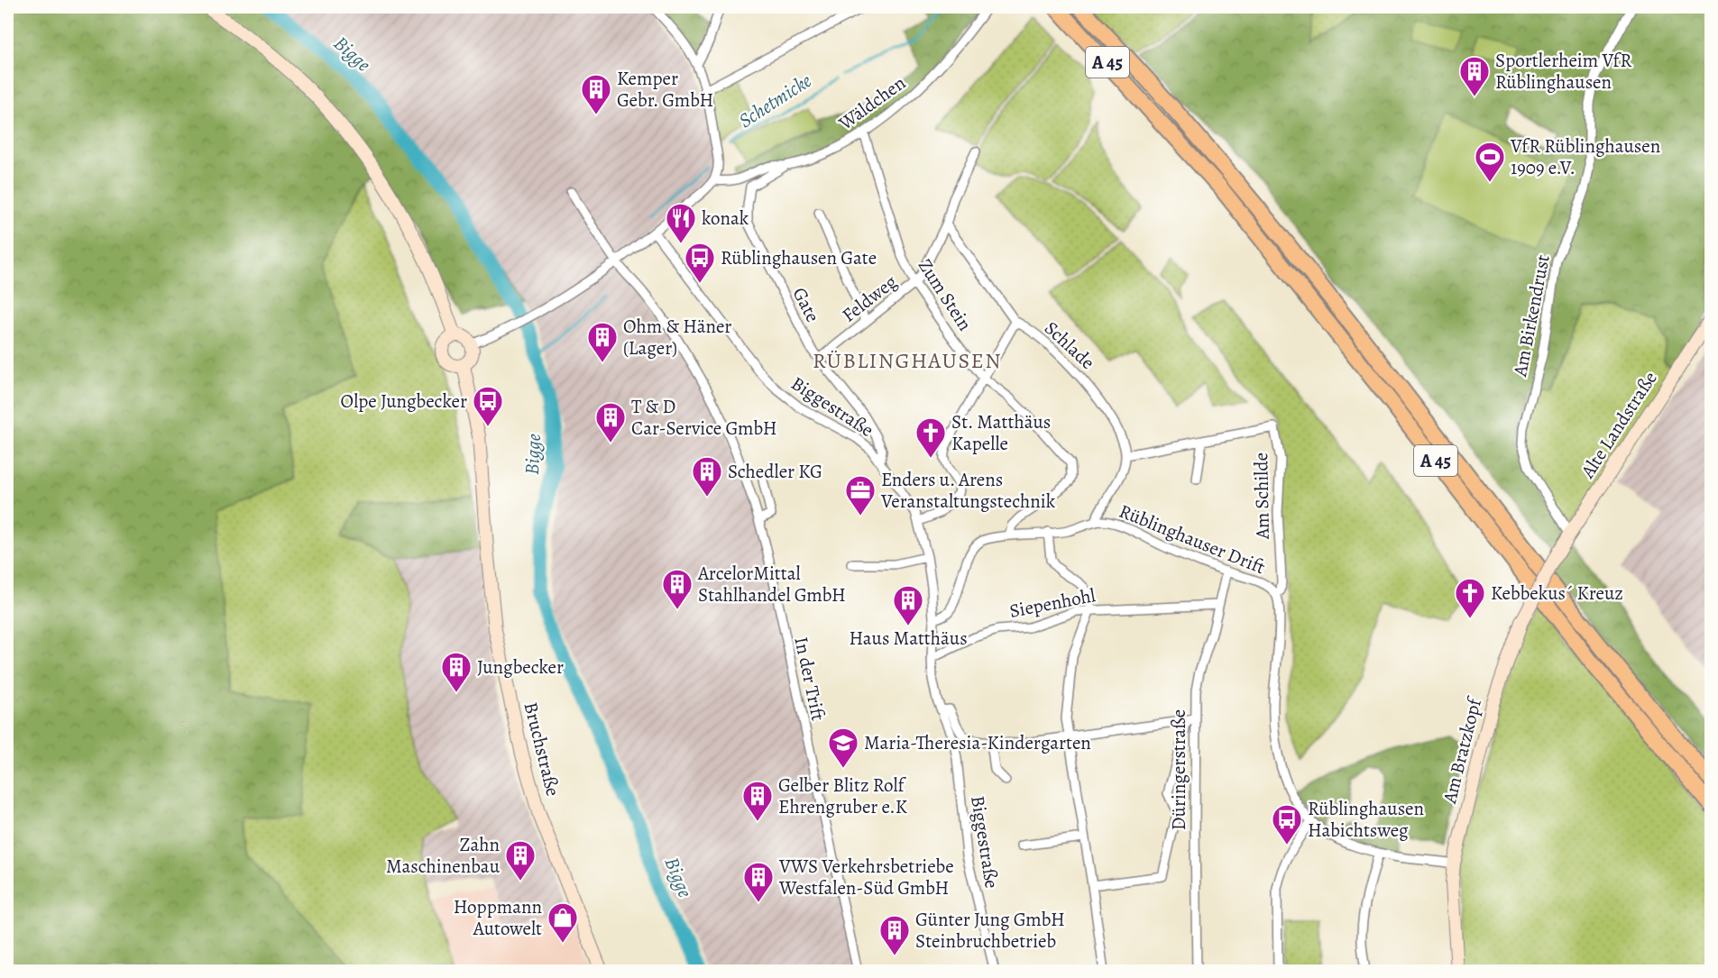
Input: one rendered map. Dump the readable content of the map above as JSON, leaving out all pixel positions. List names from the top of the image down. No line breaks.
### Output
{"streets":{"highway":["A 45"],"main road":["Alte Landstraße","Bruchstraße","Am Bratzkopf"],"street":["Wäldchen","Zum Stein","Feldweg","Gate","Am Birkendrust","Schlade","Biggestraße","Am Schilde","Rüblinghauser Drift","Siepenhohl","In der Trift","Düringerstraße"]},"crossings":[["Wäldchen","Zum Stein"],["Wäldchen","Gate"],["Zum Stein","Feldweg"],["Zum Stein","Rüblinghauser Drift"],["Feldweg","Gate"],["Feldweg","Schlade"],["Gate","Biggestraße"],["Am Birkendrust","Alte Landstraße"],["Schlade","Rüblinghauser Drift"],["Biggestraße","Rüblinghauser Drift"],["Biggestraße","Siepenhohl"],["Alte Landstraße","Am Bratzkopf"],["Am Schilde","Rüblinghauser Drift"],["Rüblinghauser Drift","Am Bratzkopf"],["Rüblinghauser Drift","Düringerstraße"],["Siepenhohl","Düringerstraße"]],"districts":["RÜBLINGHAUSEN"],"water":["Bigge","Schetmicke"],"places":{"building":["Sportlerheim VfR Rüblinghausen","Kemper Gebr. GmbH","Ohm & Häner (Lager)","T & D Car-Service GmbH","Schedler KG","ArcelorMittal Stahlhandel GmbH","Haus Matthäus","Jungbecker","Gelber Blitz Rolf Ehrengruber e.K","Zahn Maschinenbau","VWS Verkehrsbetriebe Westfalen-Süd GmbH","Günter Jung GmbH Steinbruchbetrieb"],"sports":["VfR Rüblinghausen 1909 e.V."],"restaurant":["konak"],"bus stop":["Rüblinghausen Gate","Olpe Jungbecker","Rüblinghausen Habichtsweg"],"church":["St. Matthäus Kapelle","Kebbekus´ Kreuz"],"office":["Enders u. Arens Veranstaltungstechnik"],"school or university":["Maria-Theresia-Kindergarten"],"shop":["Hoppmann Autowelt"]}}
